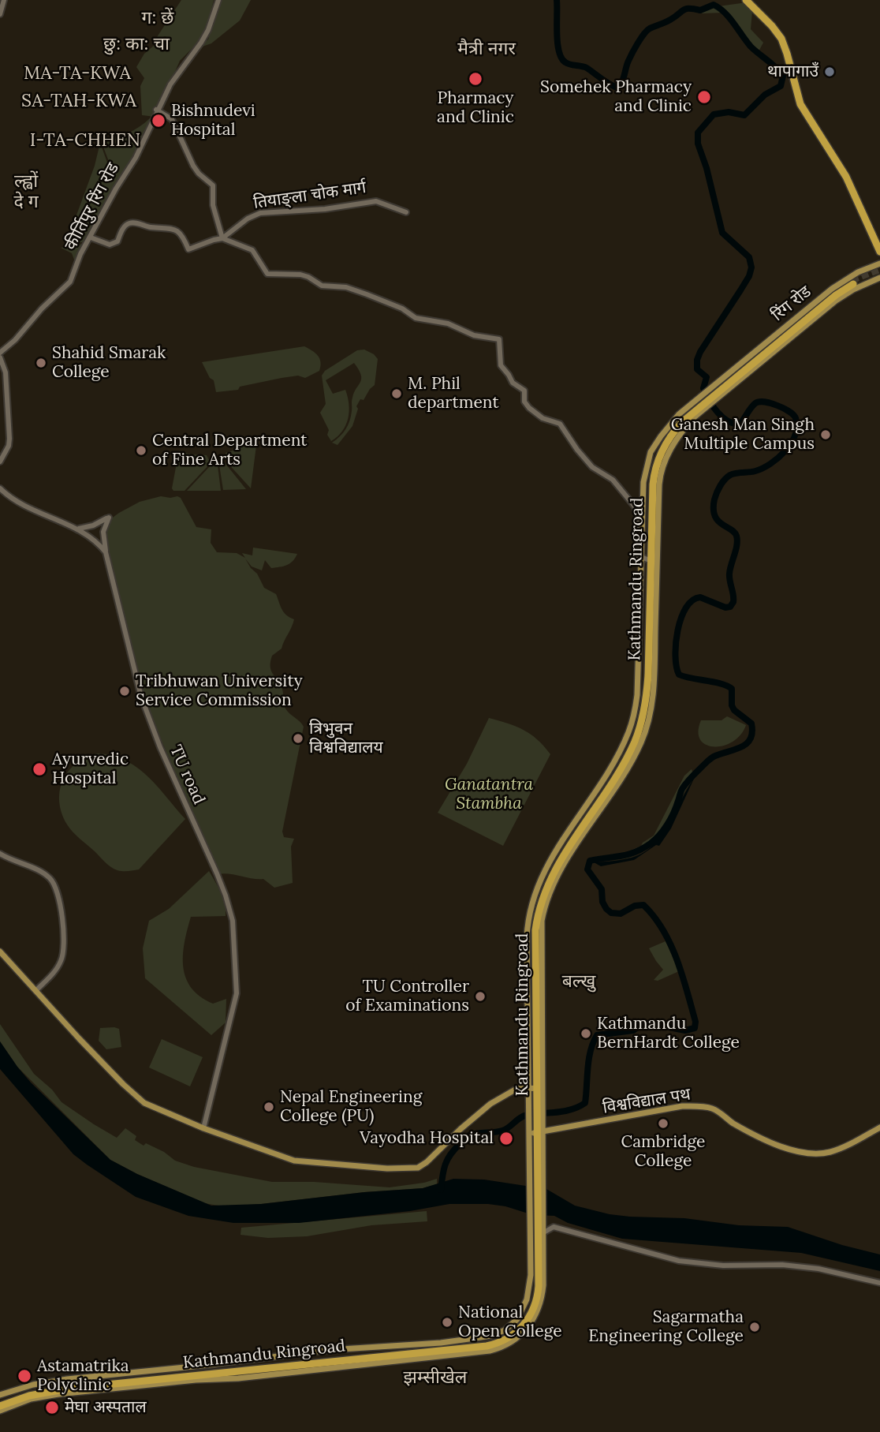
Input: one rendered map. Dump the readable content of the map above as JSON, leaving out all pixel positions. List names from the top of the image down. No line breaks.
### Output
{"streets":{"highway":["Kathmandu Ringroad"],"main road":["रिंग रोड","विश्वविद्याल पथ"],"street":["तियाङ्ला चोक मार्ग","कीर्तिपुर रिंग रोड","TU road"]},"crossings":[["रिंग रोड","Kathmandu Ringroad"],["Kathmandu Ringroad","विश्वविद्याल पथ"]],"districts":["ग: छें","छु: का: चा","मैत्री नगर","MA-TA-KWA","SA-TAH-KWA","I-TA-CHHEN","ल्ह्वों दे ग","बल्खु","झम्सीखेल"],"parks":["Ganatantra Stambha"],"places":["थापागाउँ","Pharmacy and Clinic","Somehek Pharmacy and Clinic","Bishnudevi Hospital","Shahid Smarak College","M. Phil department","Ganesh Man Singh Multiple Campus","Central Department of Fine Arts","Tribhuwan University Service Commission","त्रिभुवन विश्वविद्यालय","Ayurvedic Hospital","TU Controller of Examinations","Kathmandu BernHardt College","Nepal Engineering College (PU)","Cambridge College","Vayodha Hospital","National Open College","Sagarmatha Engineering College","Astamatrika Polyclinic","मेघा अस्पताल"]}
